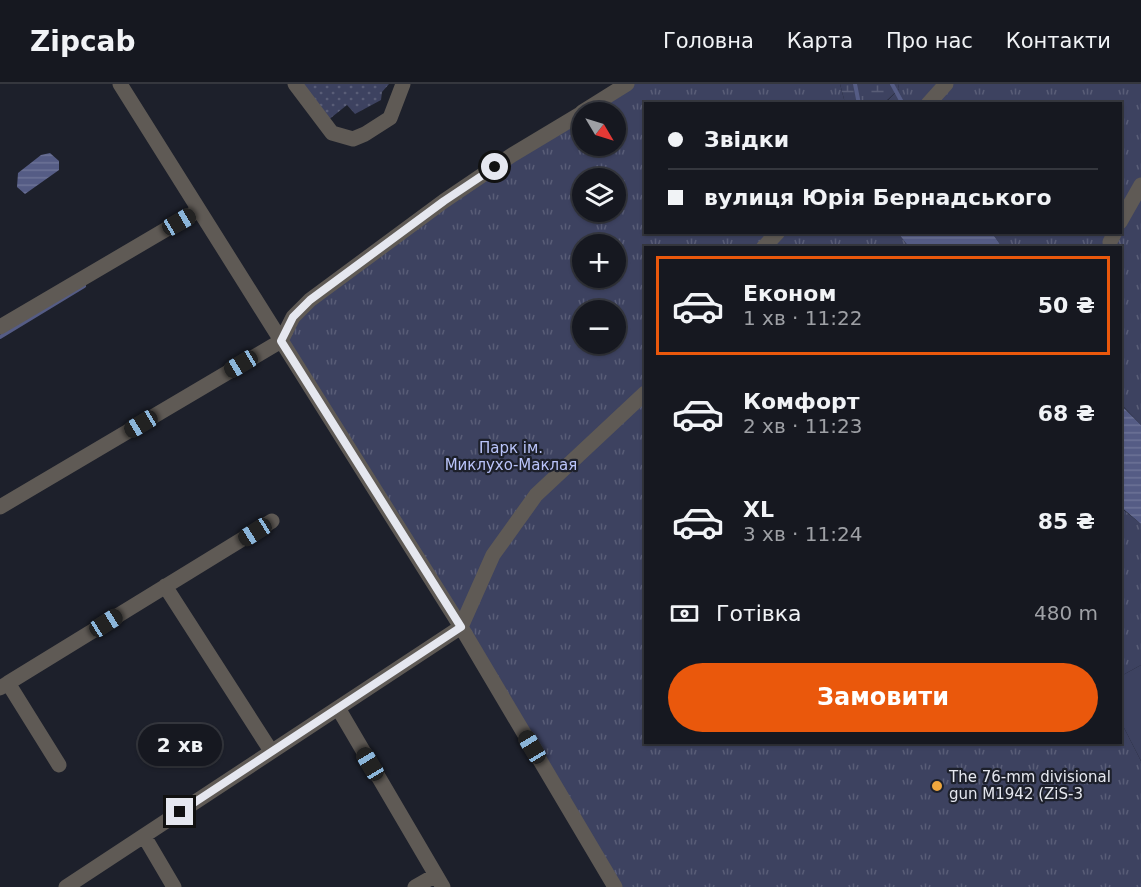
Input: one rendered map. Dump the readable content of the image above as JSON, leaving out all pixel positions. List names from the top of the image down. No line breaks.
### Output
{"parks":["Парк ім. Миклухо-Маклая"],"places":["The 76-mm divisional gun M1942 (ZiS-3"],"north":"bottom right","page":{"header":"Zipcab","nav":["Головна","Карта","Про нас","Контакти"],"map_buttons":["+","−"],"banner":["Звідки","вулиця Юрія Бернадського"],"list":[{"name":"Економ","note":"1 хв · 11:22","value":"50 ₴"},{"name":"Комфорт","note":"2 хв · 11:23","value":"68 ₴"},{"name":"XL","note":"3 хв · 11:24","value":"85 ₴"}],"pay":["Готівка","480 m"],"buttons":"Замовити","bubble":"2 хв"}}
